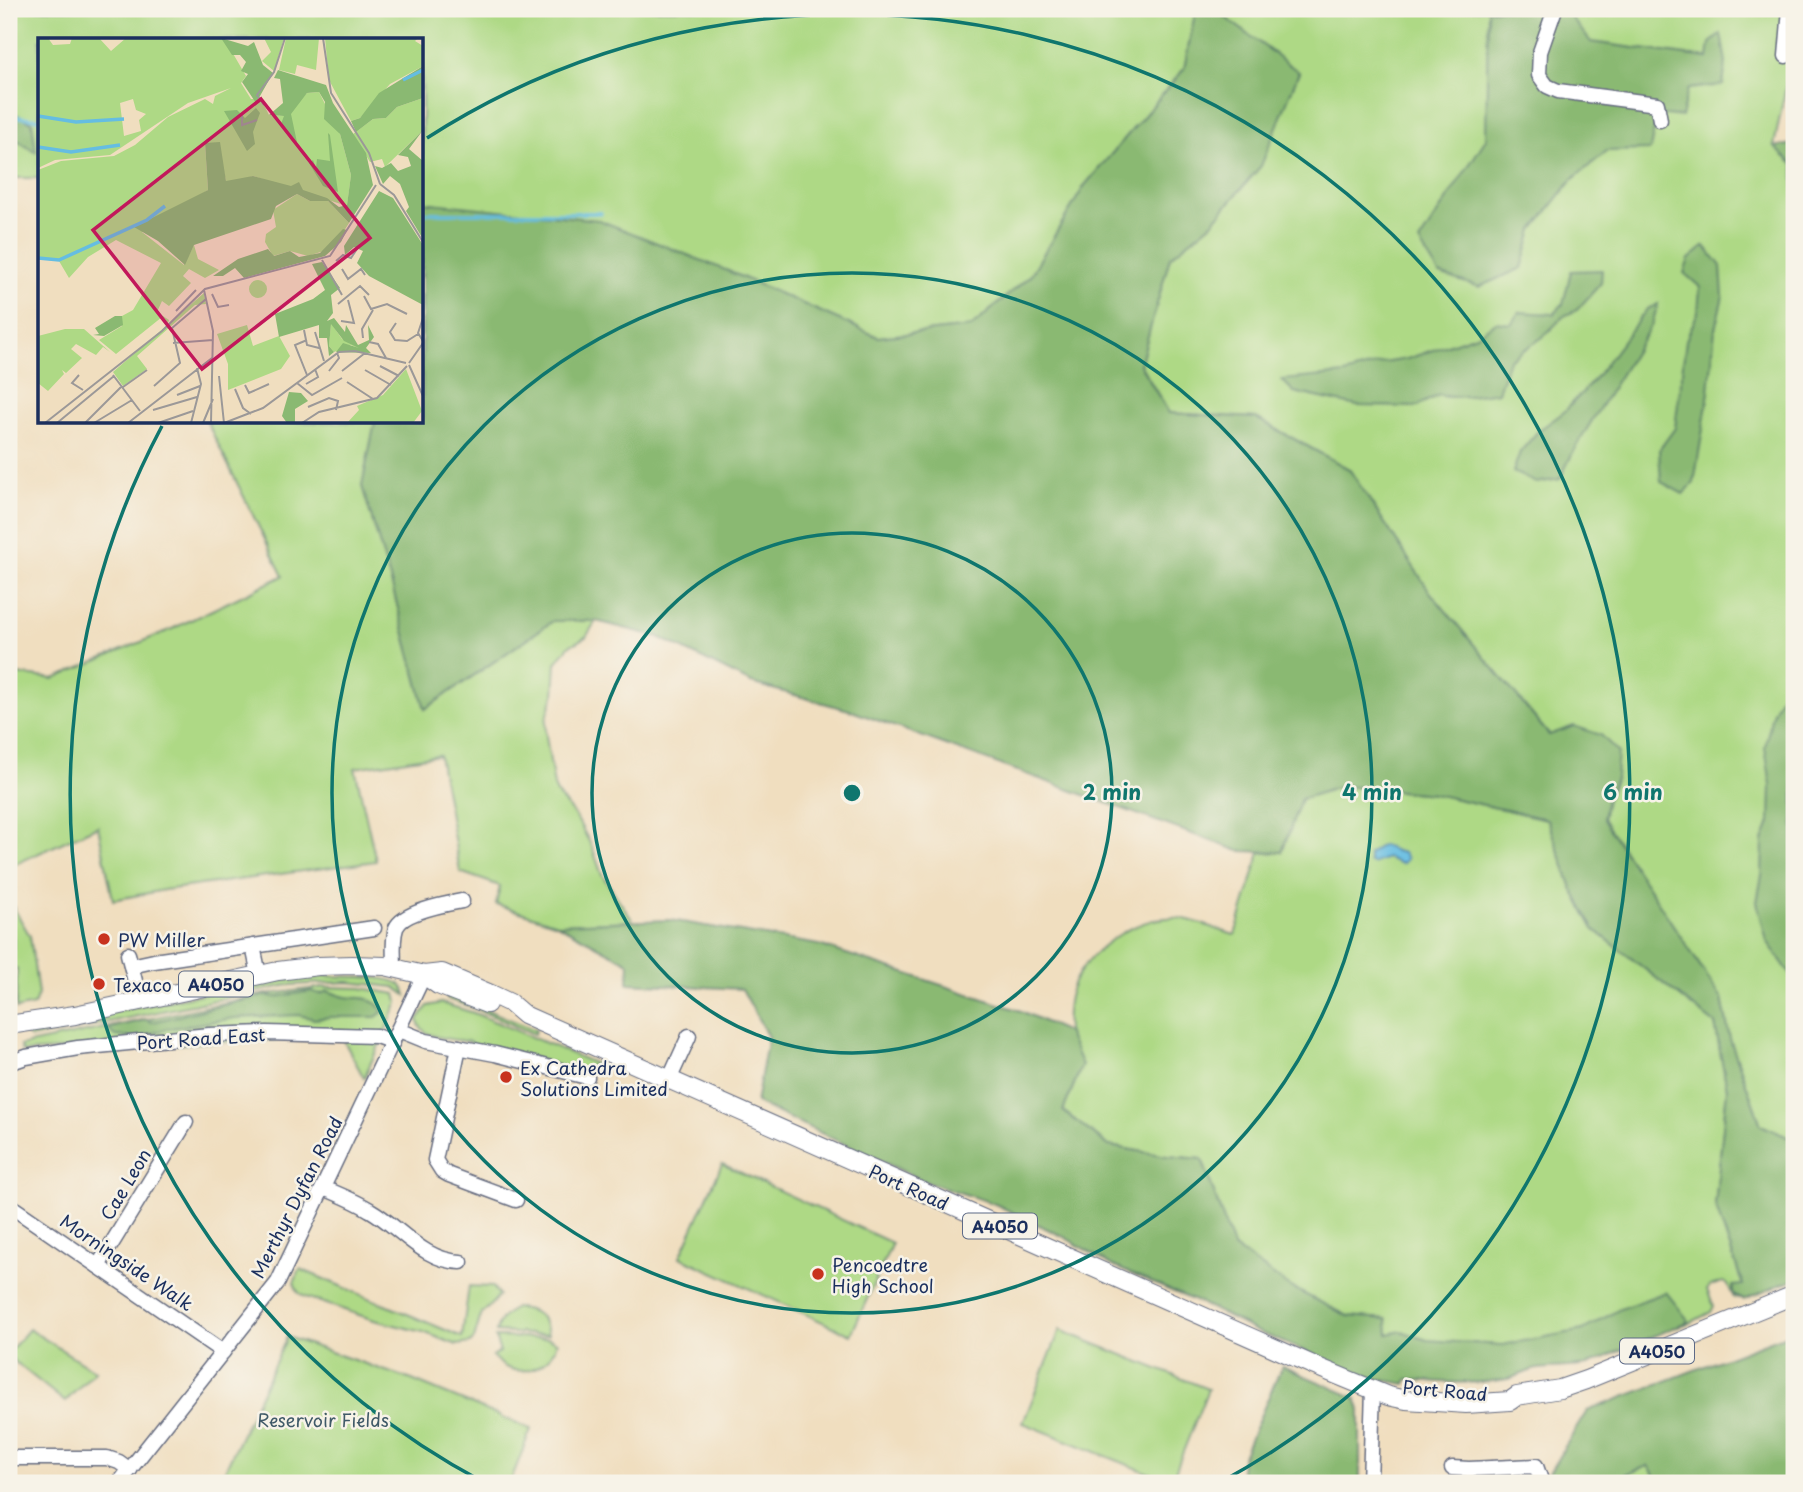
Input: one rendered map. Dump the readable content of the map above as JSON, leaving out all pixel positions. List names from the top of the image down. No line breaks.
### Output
{"streets":{"main road":["A4050","Port Road"],"street":["Port Road East","Cae Leon","Merthyr Dyfan Road","Morningside Walk"]},"crossings":[["A4050","Port Road"],["A4050","Merthyr Dyfan Road"],["Port Road East","Merthyr Dyfan Road"],["Cae Leon","Morningside Walk"],["Port Road","Merthyr Dyfan Road"],["Merthyr Dyfan Road","Morningside Walk"]],"parks":["Reservoir Fields"],"places":["PW Miller","Texaco","Ex Cathedra Solutions Limited","Pencoedtre High School"],"rings":["2 min","4 min","6 min"]}
